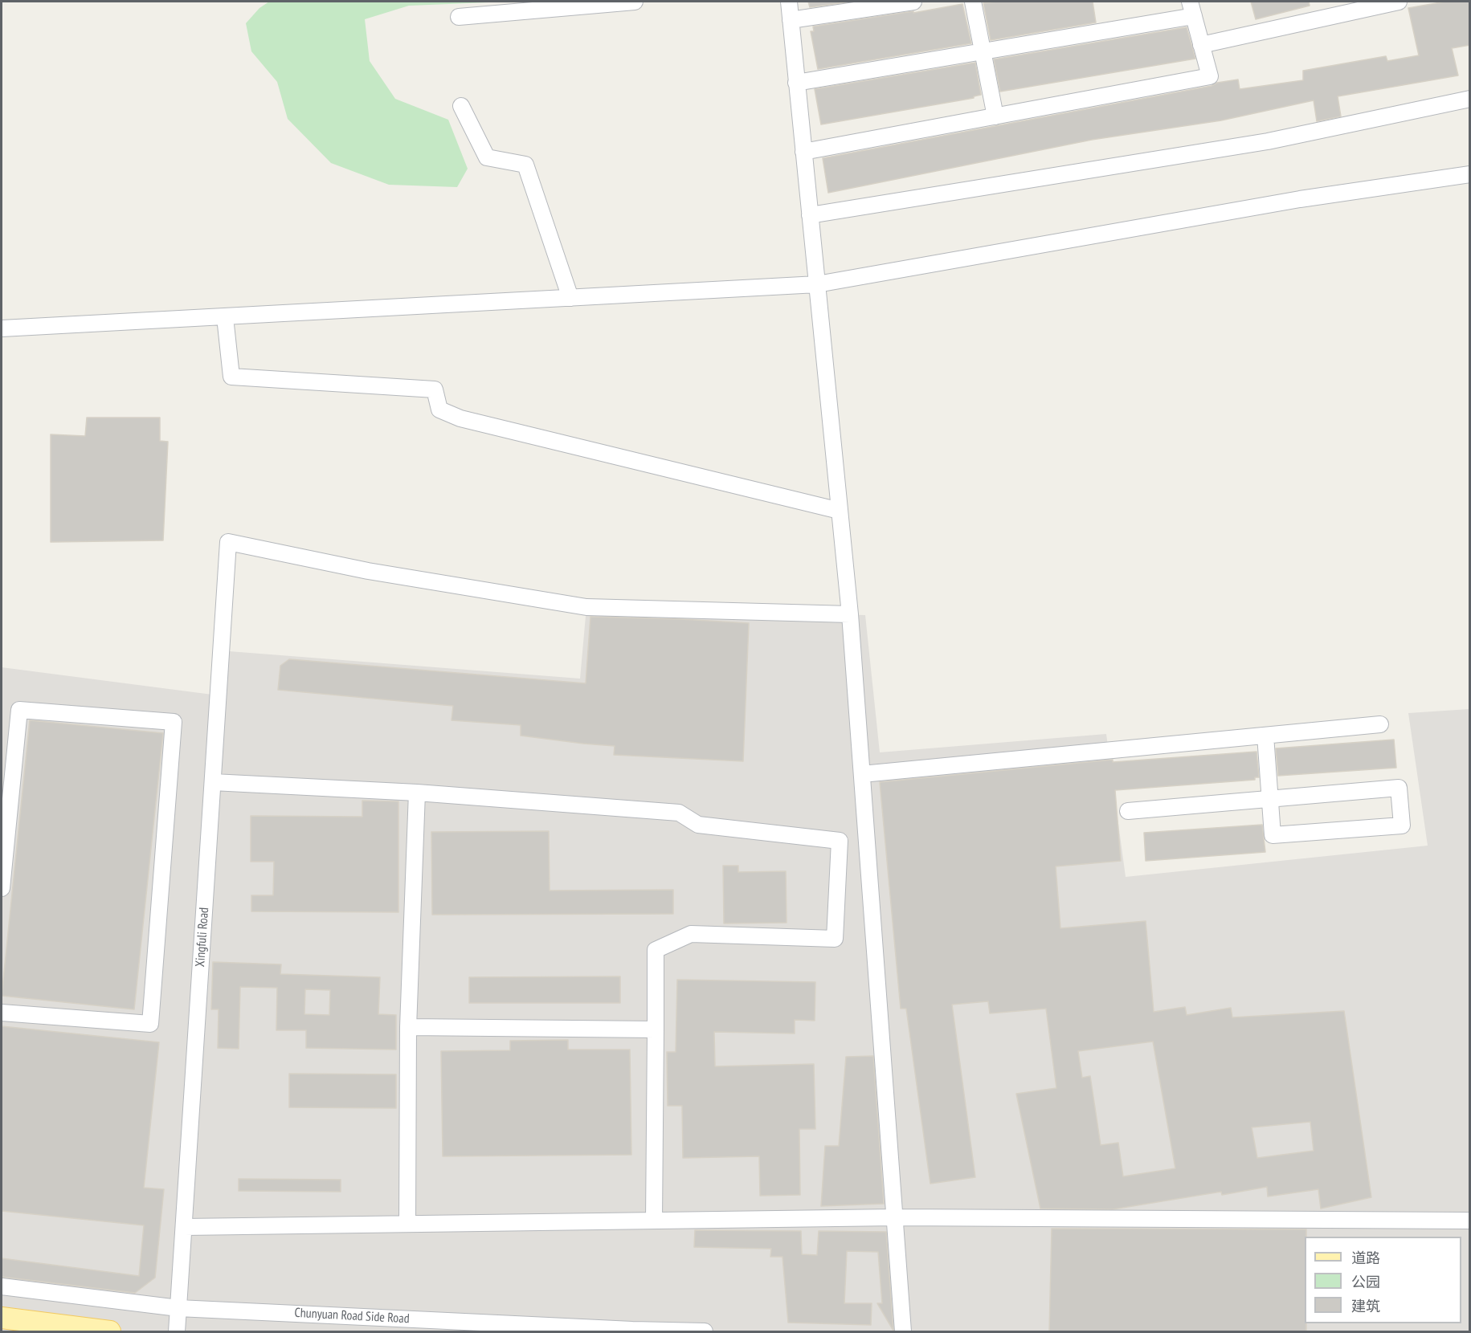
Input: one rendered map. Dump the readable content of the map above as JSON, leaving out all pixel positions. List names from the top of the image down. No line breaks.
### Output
{"streets":{"street":["Xingfuli Road","Chunyuan Road Side Road"]},"crossings":[["Xingfuli Road","Chunyuan Road Side Road"]],"legend":["道路","公园","建筑"]}
